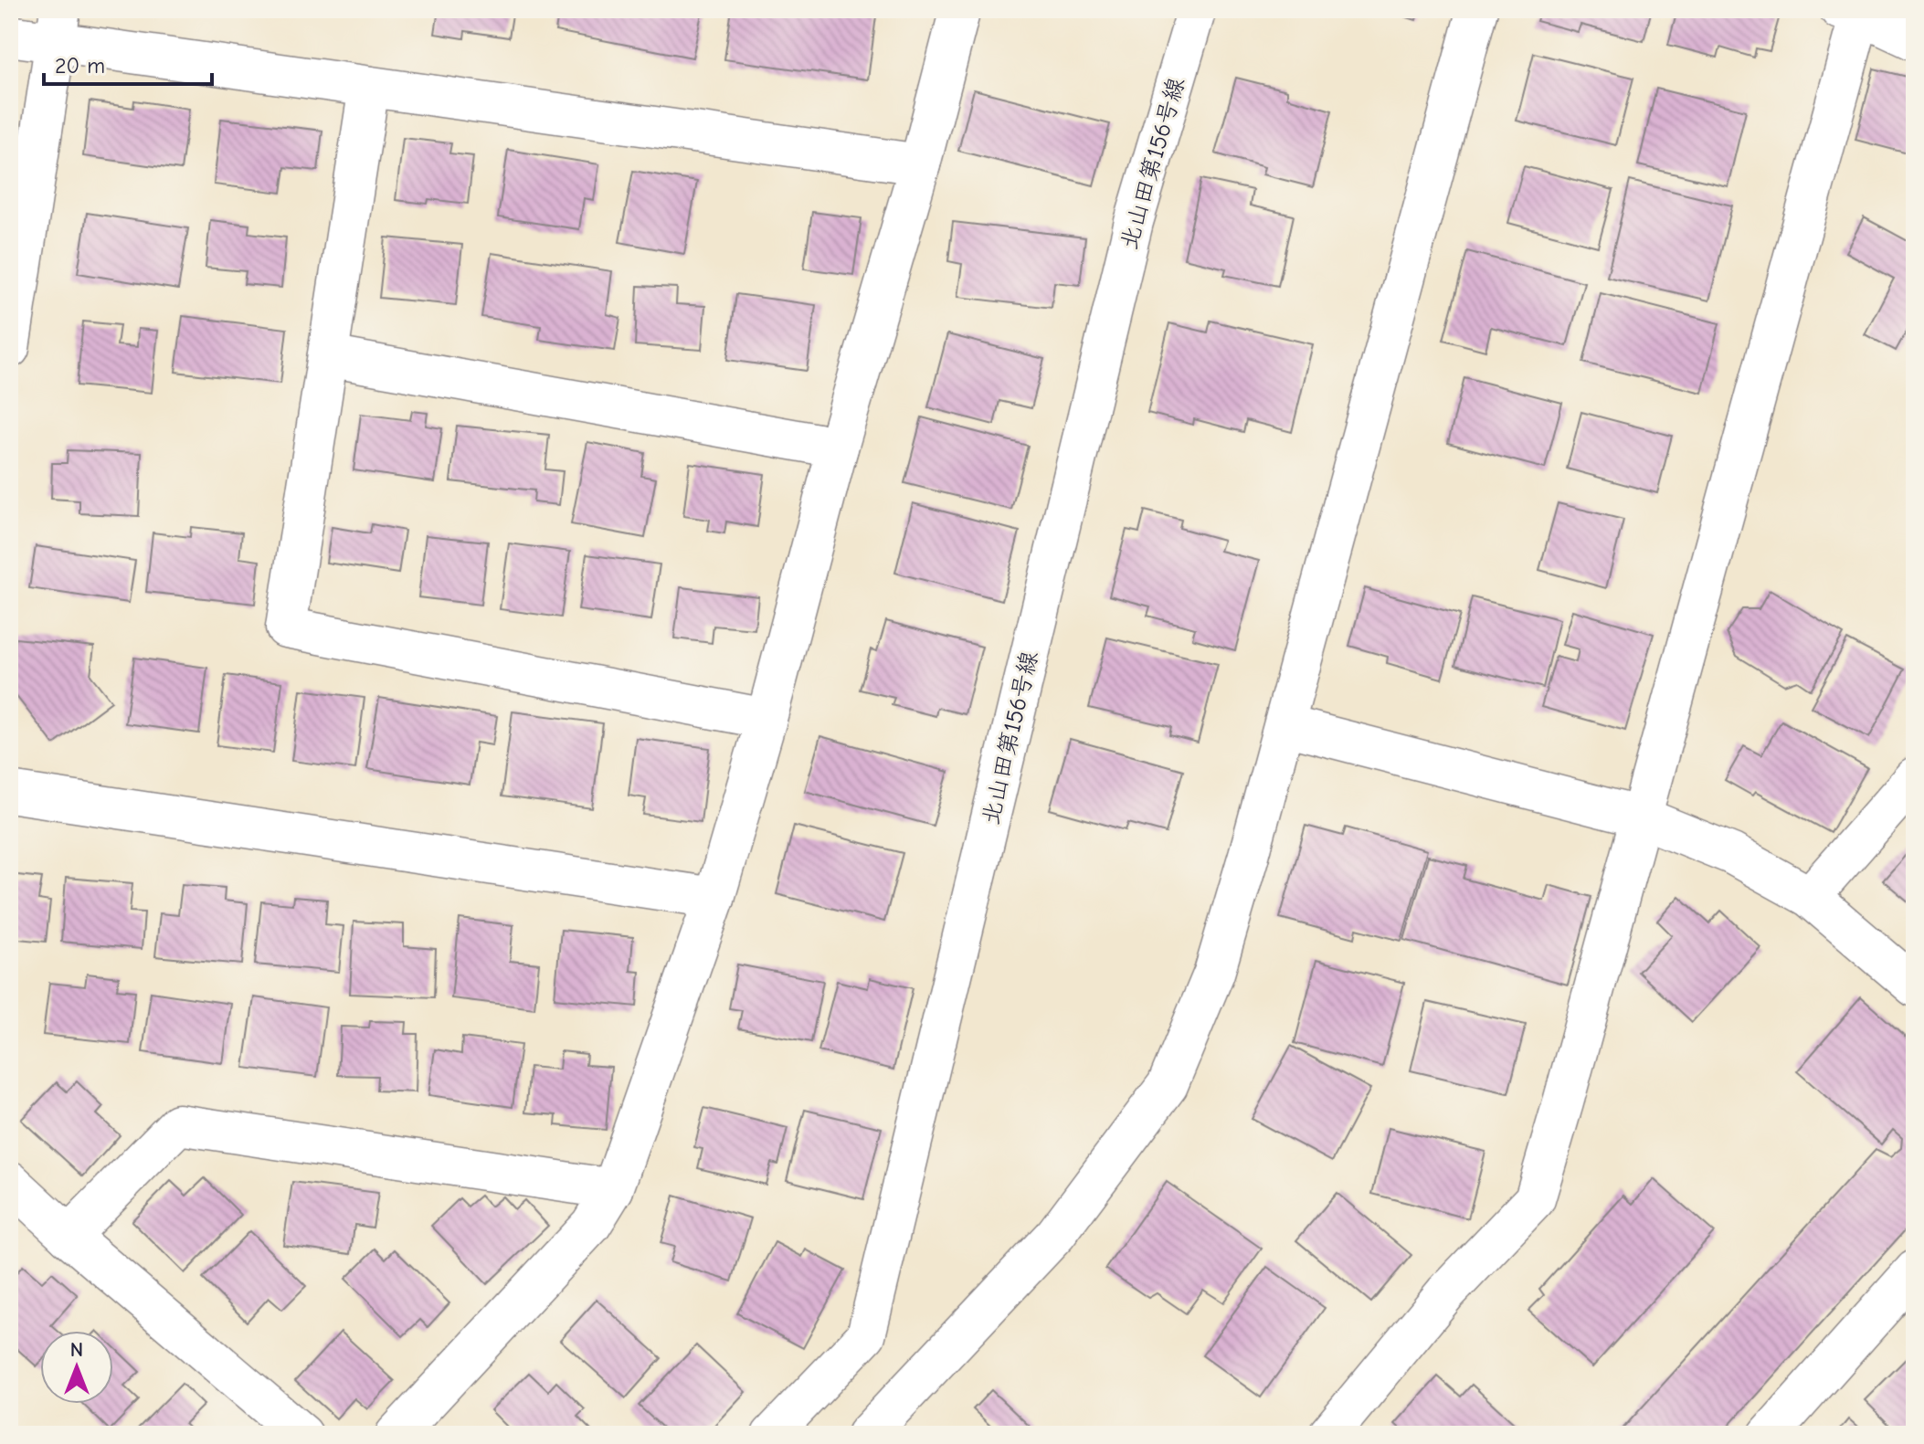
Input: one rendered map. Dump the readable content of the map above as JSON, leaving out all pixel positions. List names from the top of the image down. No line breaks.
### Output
{"streets":{"street":["北山田第156号線"]},"scale_bar":"20 m","north":"top"}
